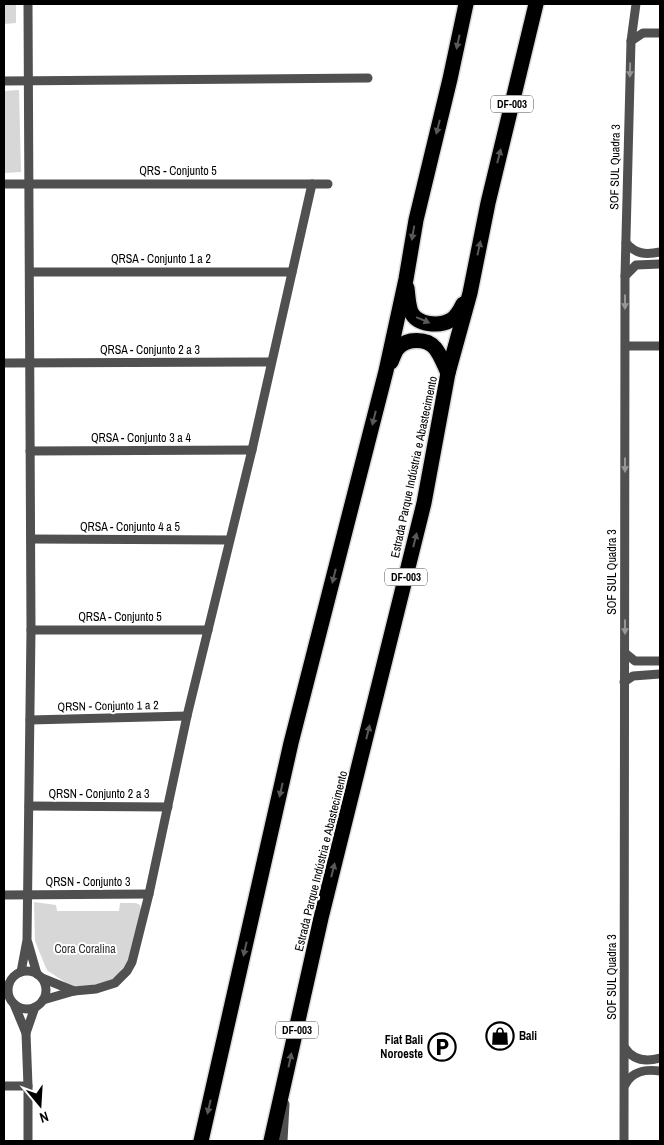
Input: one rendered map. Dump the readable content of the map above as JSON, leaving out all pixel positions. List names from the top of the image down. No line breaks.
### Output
{"streets":{"highway":["DF-003","Estrada Parque Indústria e Abastecimento"],"street":["SOF SUL Quadra 3","QRS - Conjunto 5","QRSA - Conjunto 1 a 2","QRSA - Conjunto 2 a 3","QRSA - Conjunto 3 a 4","QRSA - Conjunto 4 a 5","QRSA - Conjunto 5","QRSN - Conjunto 1 a 2","QRSN - Conjunto 2 a 3","QRSN - Conjunto 3"]},"one_way":["SOF SUL Quadra 3"],"parks":["Cora Coralina"],"places":{"shop":["Bali"],"parking":["Fiat Bali Noroeste"]},"north":"bottom"}
